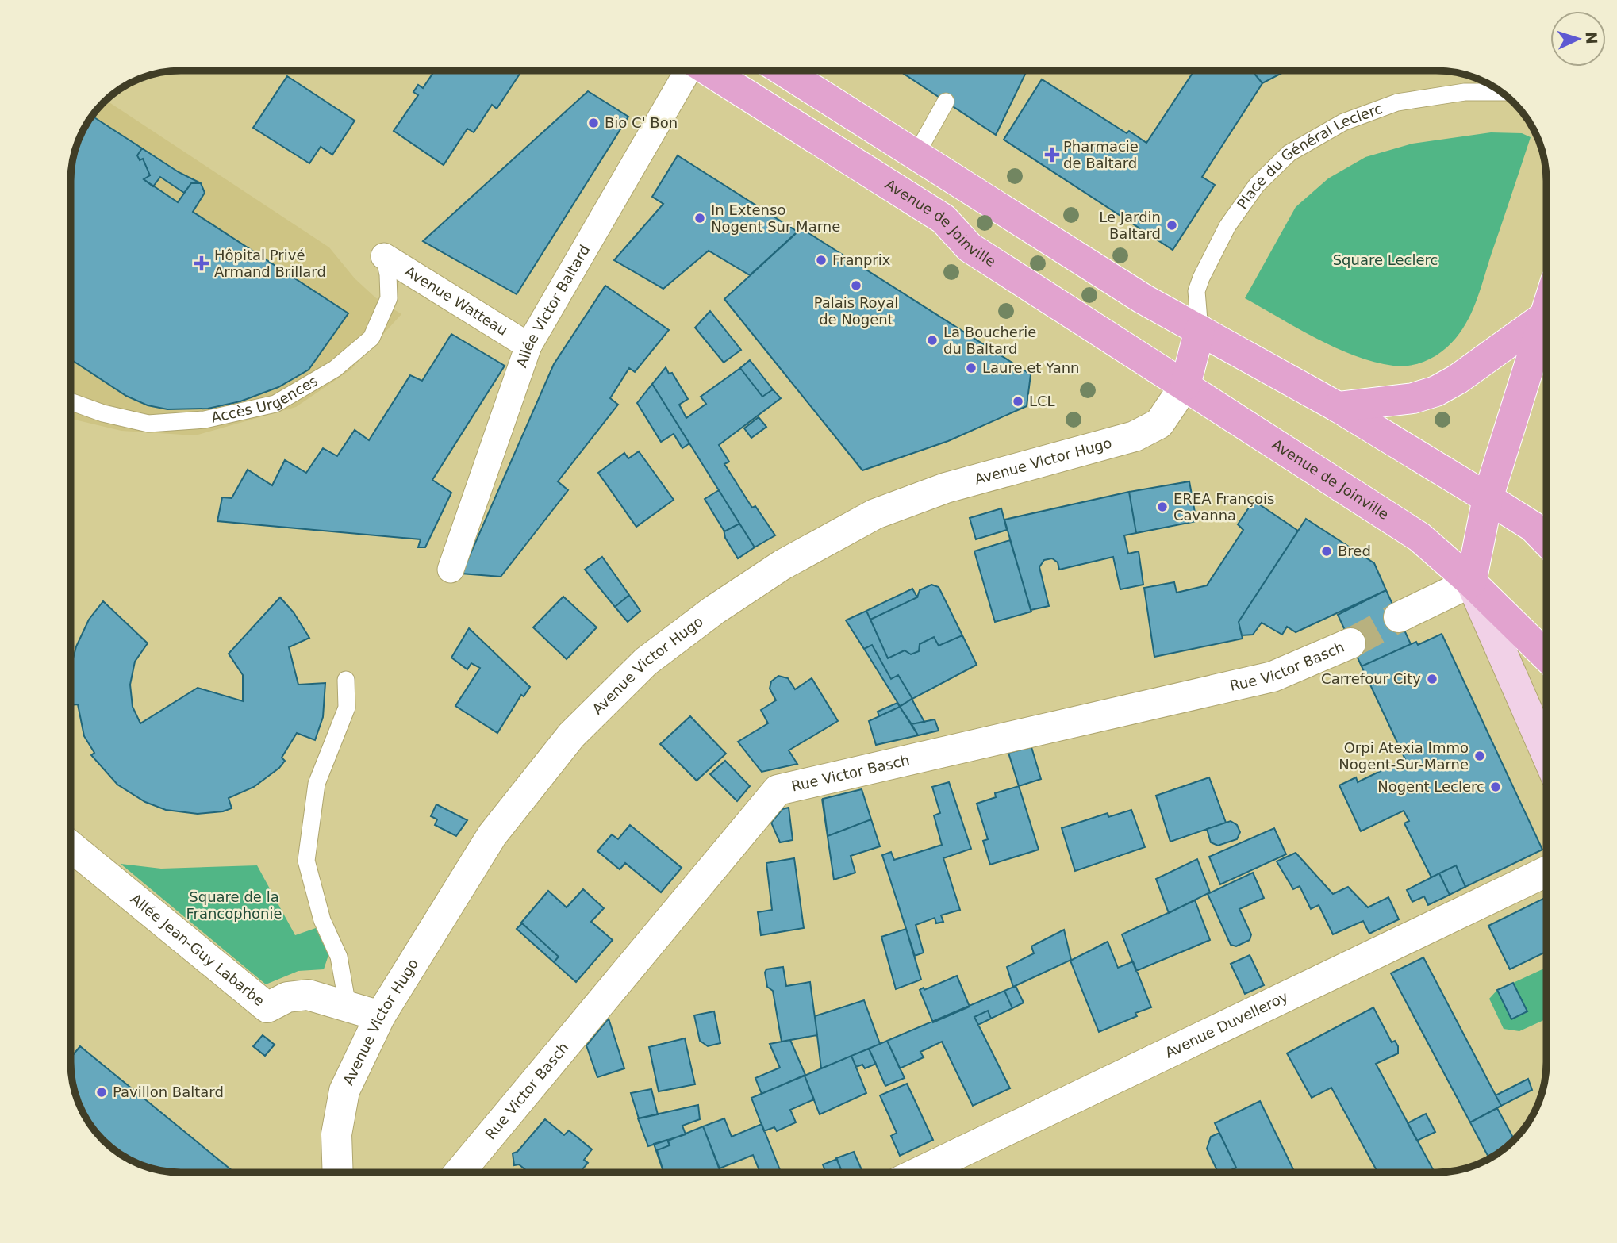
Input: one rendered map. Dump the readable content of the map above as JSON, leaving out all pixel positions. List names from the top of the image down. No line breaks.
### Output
{"streets":{"main road":["Avenue de Joinville"],"street":["Avenue Watteau","Allée Victor Baltard","Avenue Victor Hugo","Rue Victor Basch","Allée Jean-Guy Labarbe","Avenue Duvelleroy"],"lane":["Place du Général Leclerc","Accès Urgences"]},"crossings":[["Avenue de Joinville","Avenue Victor Hugo"],["Avenue Watteau","Allée Victor Baltard"],["Avenue Watteau","Accès Urgences"],["Avenue Victor Hugo","Allée Jean-Guy Labarbe"]],"parks":["Square Leclerc","Square de la Francophonie"],"places":{"other":["Bio C' Bon","In Extenso Nogent Sur Marne","Le Jardin Baltard","Franprix","Palais Royal de Nogent","La Boucherie du Baltard","Laure et Yann","LCL","EREA François Cavanna","Bred","Carrefour City","Orpi Atexia Immo Nogent-Sur-Marne","Nogent Leclerc","Pavillon Baltard"],"health":["Pharmacie de Baltard","Hôpital Privé Armand Brillard"]},"north":"right"}
